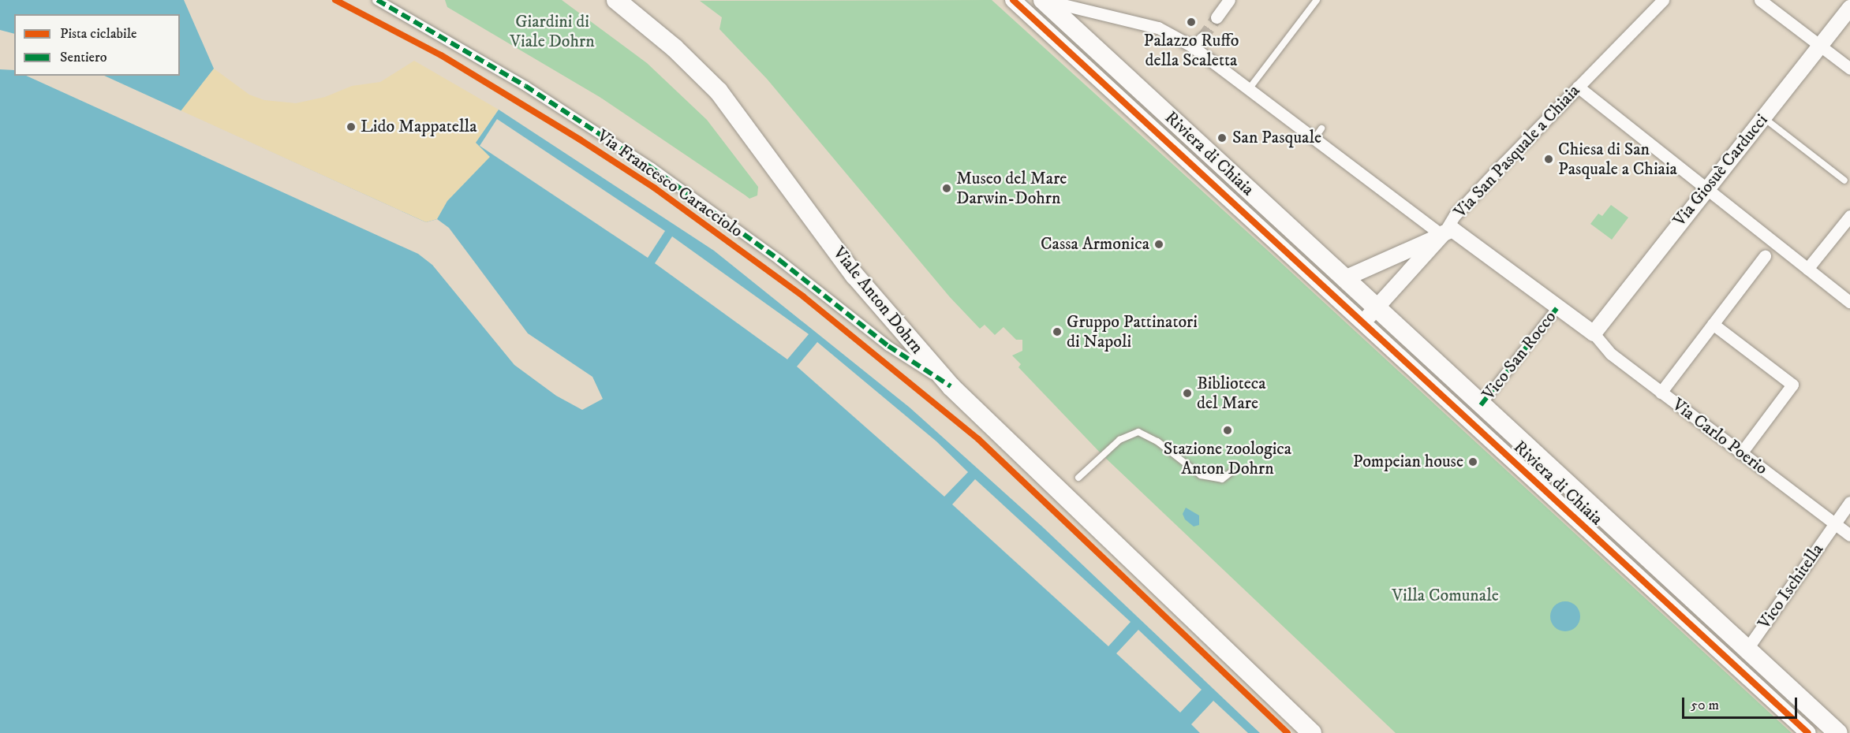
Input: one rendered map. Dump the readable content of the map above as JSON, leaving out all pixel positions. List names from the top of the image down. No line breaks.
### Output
{"streets":{"main road":["Riviera di Chiaia","Viale Anton Dohrn"],"street":["Via San Pasquale a Chiaia","Via Giosuè Carducci","Via Francesco Caracciolo","Vico San Rocco","Via Carlo Poerio","Vico Ischitella"]},"crossings":[["Via San Pasquale a Chiaia","Riviera di Chiaia"],["Riviera di Chiaia","Vico San Rocco"],["Riviera di Chiaia","Vico Ischitella"],["Via Giosuè Carducci","Via Carlo Poerio"],["Via Francesco Caracciolo","Viale Anton Dohrn"],["Via Carlo Poerio","Vico Ischitella"]],"parks":["Giardini di Viale Dohrn","Villa Comunale"],"places":["Palazzo Ruffo della Scaletta","Lido Mappatella","San Pasquale","Chiesa di San Pasquale a Chiaia","Museo del Mare Darwin-Dohrn","Cassa Armonica","Gruppo Pattinatori di Napoli","Biblioteca del Mare","Stazione zoologica Anton Dohrn","Pompeian house"],"legend":["Pista ciclabile","Sentiero"],"scale_bar":"50 m"}
